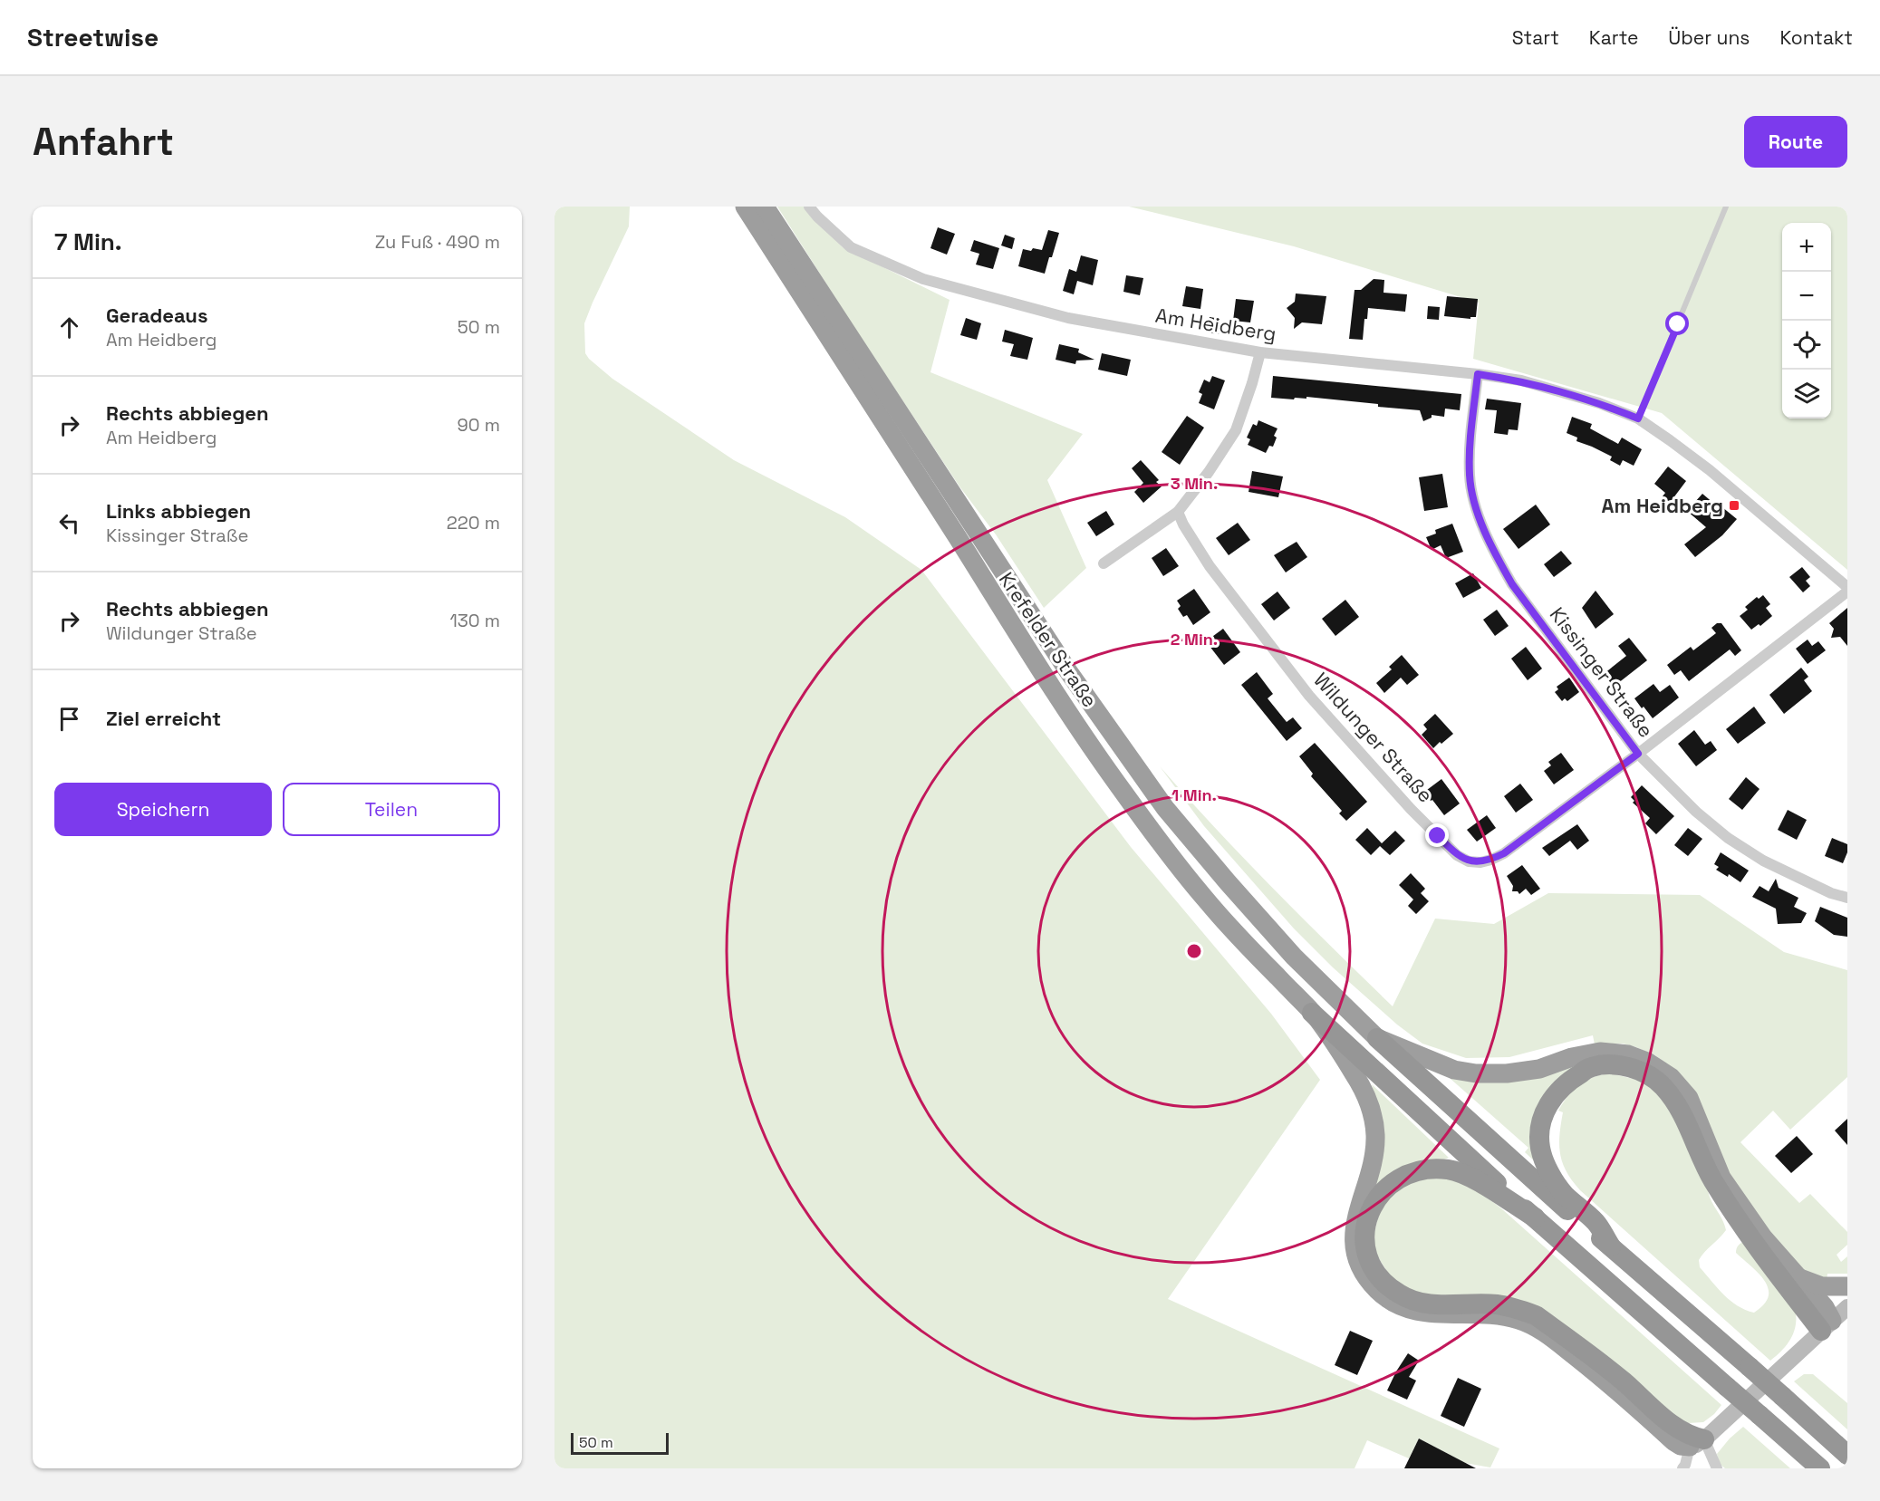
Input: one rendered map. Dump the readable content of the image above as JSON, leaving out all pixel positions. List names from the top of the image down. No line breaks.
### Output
{"streets":{"highway":["Krefelder Straße"],"street":["Am Heidberg","Kissinger Straße","Wildunger Straße"]},"crossings":[["Am Heidberg","Kissinger Straße"],["Kissinger Straße","Wildunger Straße"]],"places":{"transit":["Am Heidberg"]},"scale_bar":"50 m","page":{"header":"Streetwise","nav":["Start","Karte","Über uns","Kontakt"],"buttons":["Route",["Speichern","Teilen"]],"title":"Anfahrt","heading":["7 Min.","Zu Fuß · 490 m"],"map_buttons":["+","−"],"list":[["Geradeaus","Am Heidberg","50 m"],["Rechts abbiegen","Am Heidberg","90 m"],["Links abbiegen","Kissinger Straße","220 m"],["Rechts abbiegen","Wildunger Straße","130 m"],"Ziel erreicht"],"scale":"50 m"},"rings":["3 Min.","2 Min.","1 Min."]}
